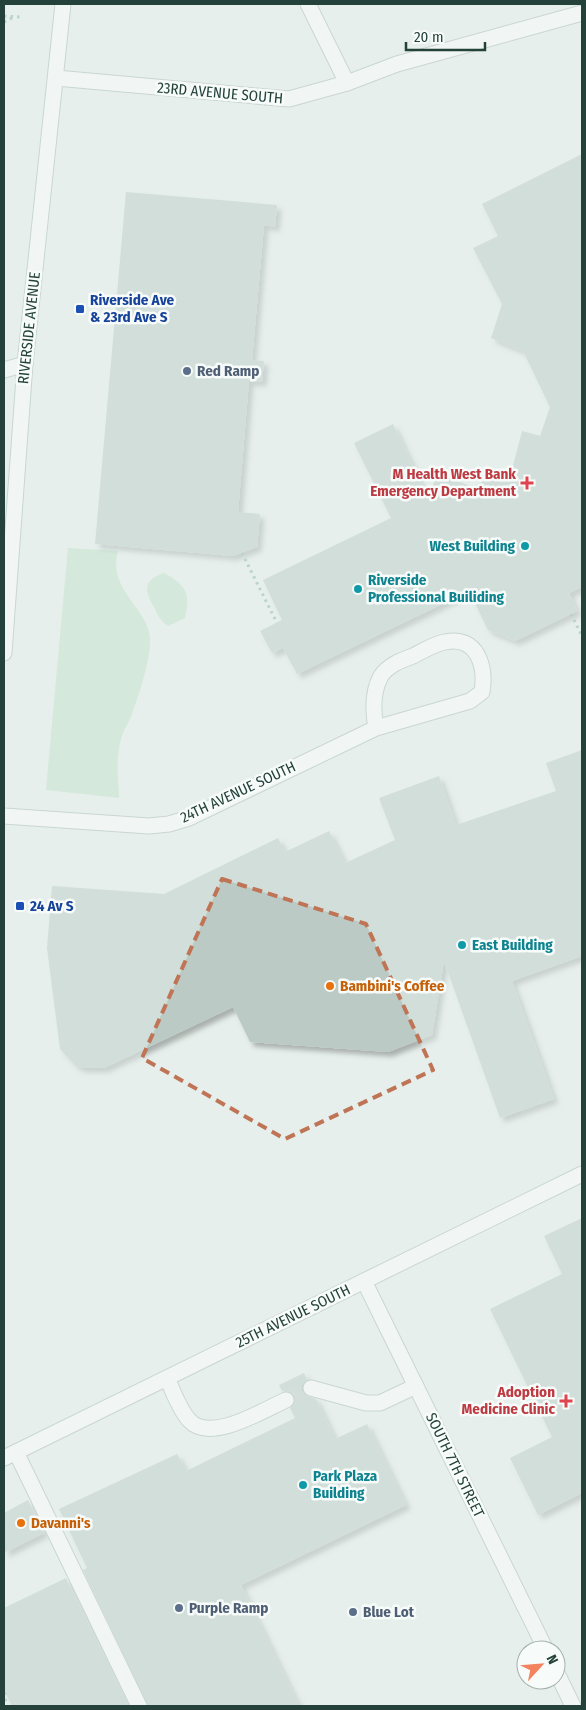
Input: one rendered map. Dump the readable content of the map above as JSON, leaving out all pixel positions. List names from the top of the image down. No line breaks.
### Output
{"streets":{"street":["23RD AVENUE SOUTH","RIVERSIDE AVENUE","24TH AVENUE SOUTH","25TH AVENUE SOUTH","SOUTH 7TH STREET"]},"crossings":[["23RD AVENUE SOUTH","RIVERSIDE AVENUE"],["25TH AVENUE SOUTH","SOUTH 7TH STREET"]],"places":{"transit":["Riverside Ave & 23rd Ave S","24 Av S"],"other":["Red Ramp","West Building","Riverside Professional Builiding","East Building","Bambini's Coffee","Park Plaza Building","Davanni's","Purple Ramp","Blue Lot"],"health":["M Health West Bank Emergency Department","Adoption Medicine Clinic"]},"scale_bar":"20 m","north":"top right"}
